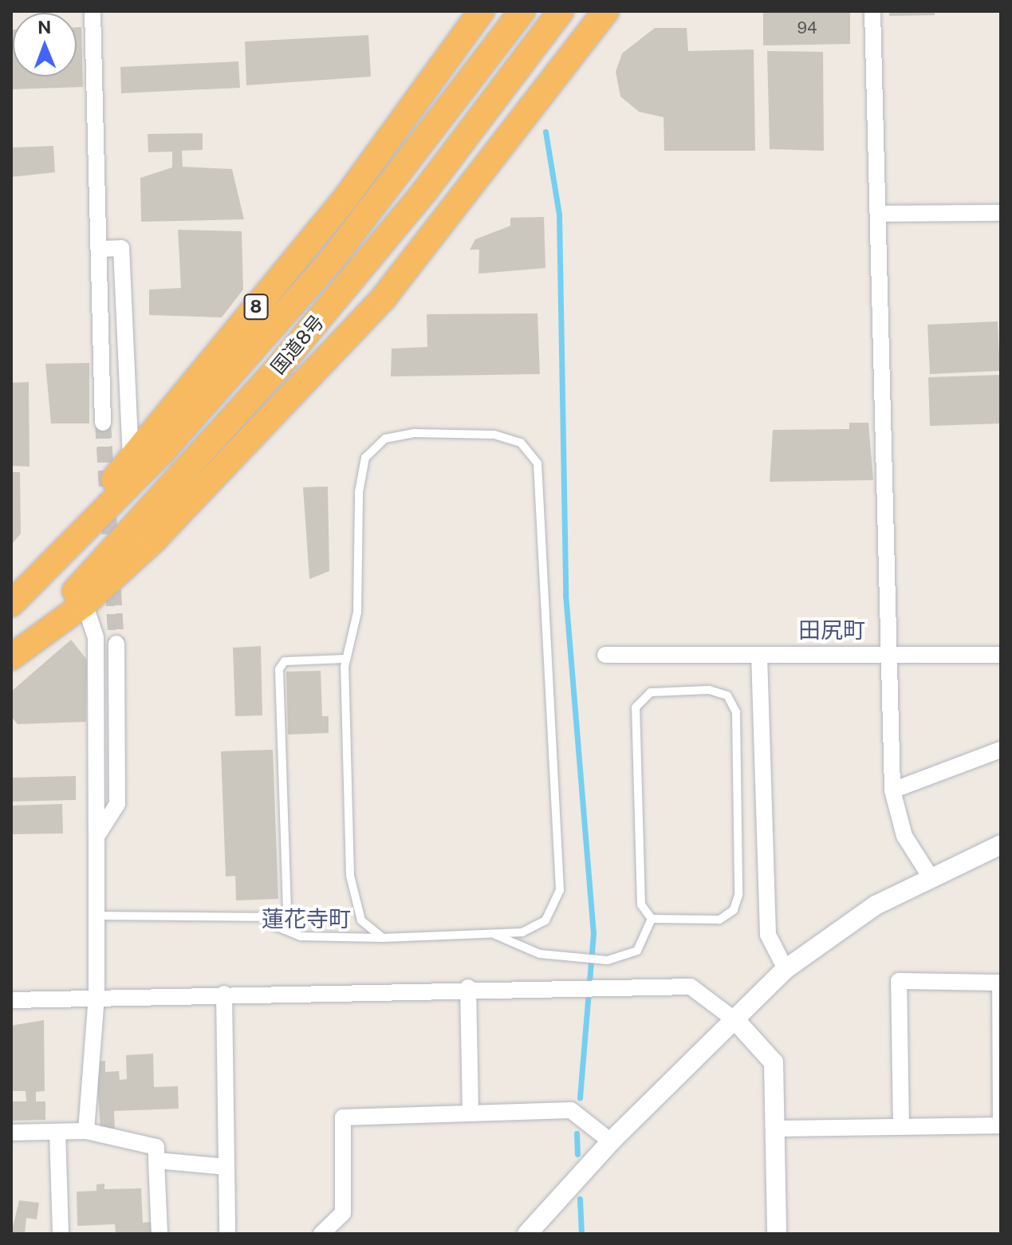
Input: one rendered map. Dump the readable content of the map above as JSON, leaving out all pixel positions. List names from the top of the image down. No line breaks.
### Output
{"streets":{"highway":["8","国道8号"]},"crossings":[["8","国道8号"]],"districts":["田尻町","蓮花寺町"],"house_numbers":["94"],"north":"top"}
